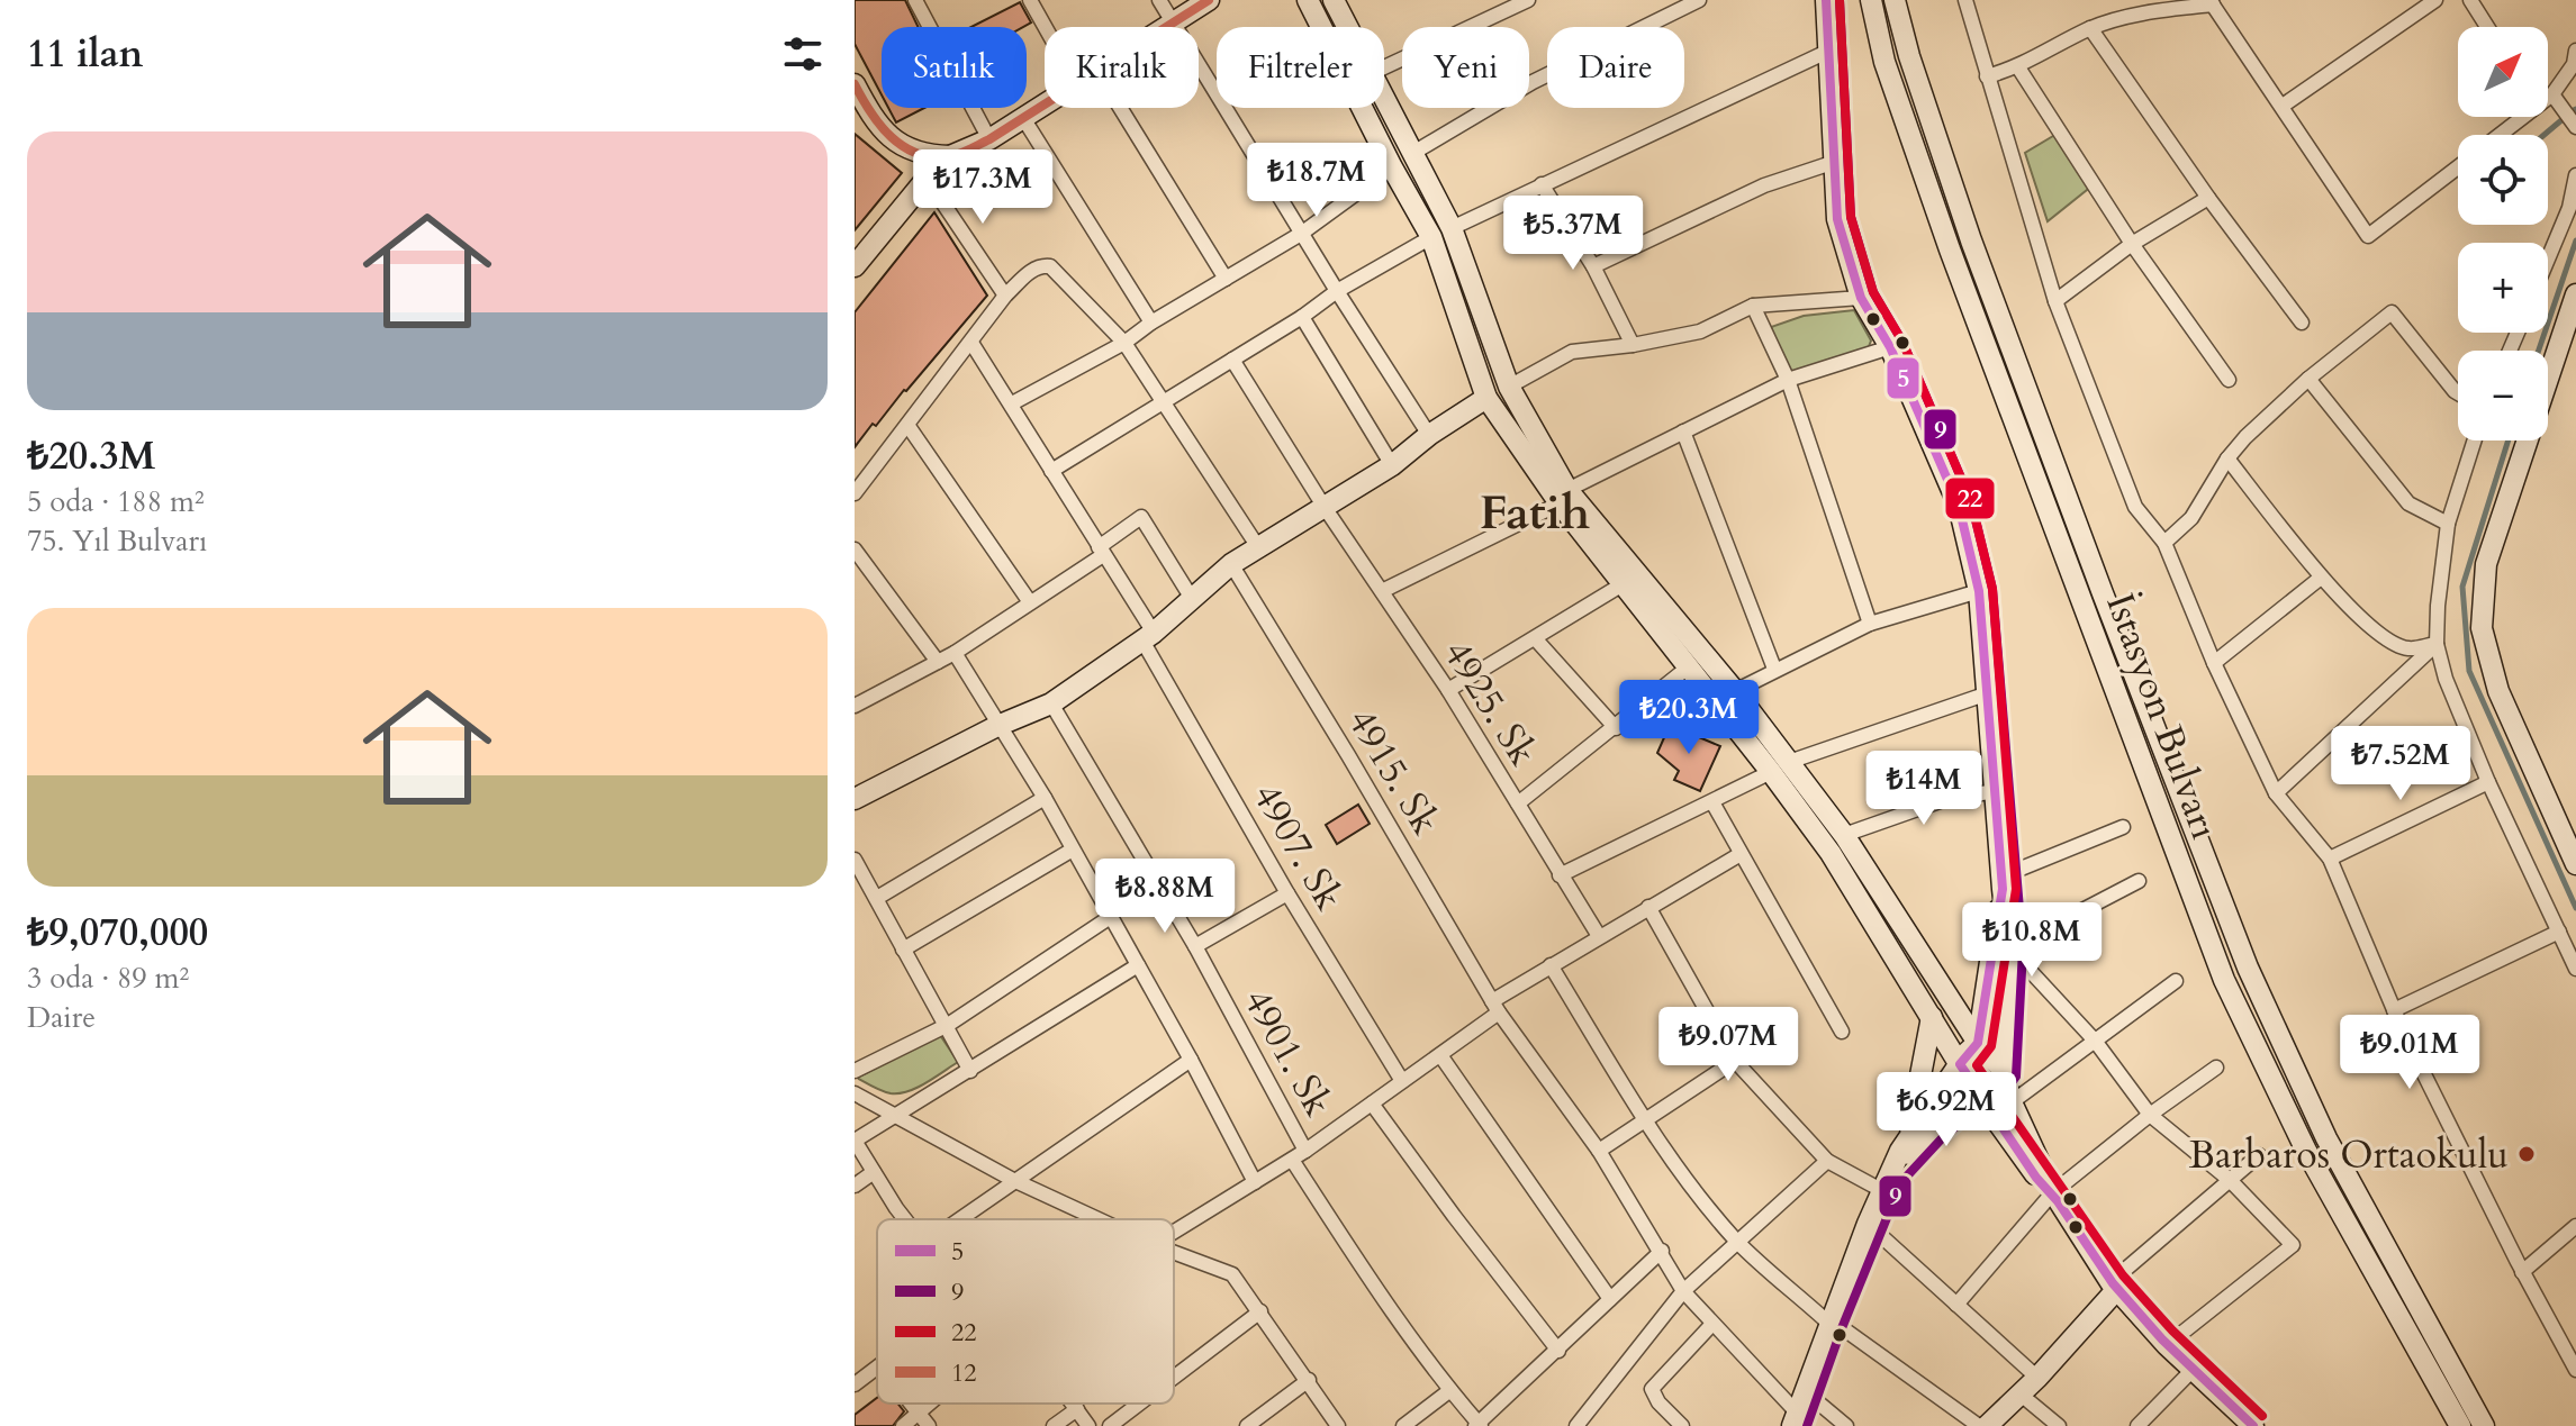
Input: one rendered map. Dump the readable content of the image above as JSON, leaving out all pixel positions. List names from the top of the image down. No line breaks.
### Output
{"streets":{"street":["4925. Sk","İstasyon Bulvarı","4915. Sk","4907. Sk","4901. Sk"]},"districts":["Fatih"],"places":["Barbaros Ortaokulu"],"lines":["transit line 5","transit line 9","transit line 22","transit line 12"],"legend":["5","9","22","12"],"north":"top right","page":{"heading":"11 ilan","map_buttons":["+","−"],"chip":["Satılık","Kiralık","Filtreler","Yeni","Daire"],"list":[{"name":"₺20.3M","note":"5 oda · 188 m² · 75. Yıl Bulvarı"},{"name":"₺9,070,000","note":"3 oda · 89 m² · Daire"}],"price":["₺18.7M","₺17.3M","₺5.37M","₺20.3M","₺7.52M","₺14M","₺8.88M","₺10.8M","₺9.07M","₺9.01M","₺6.92M"]}}
